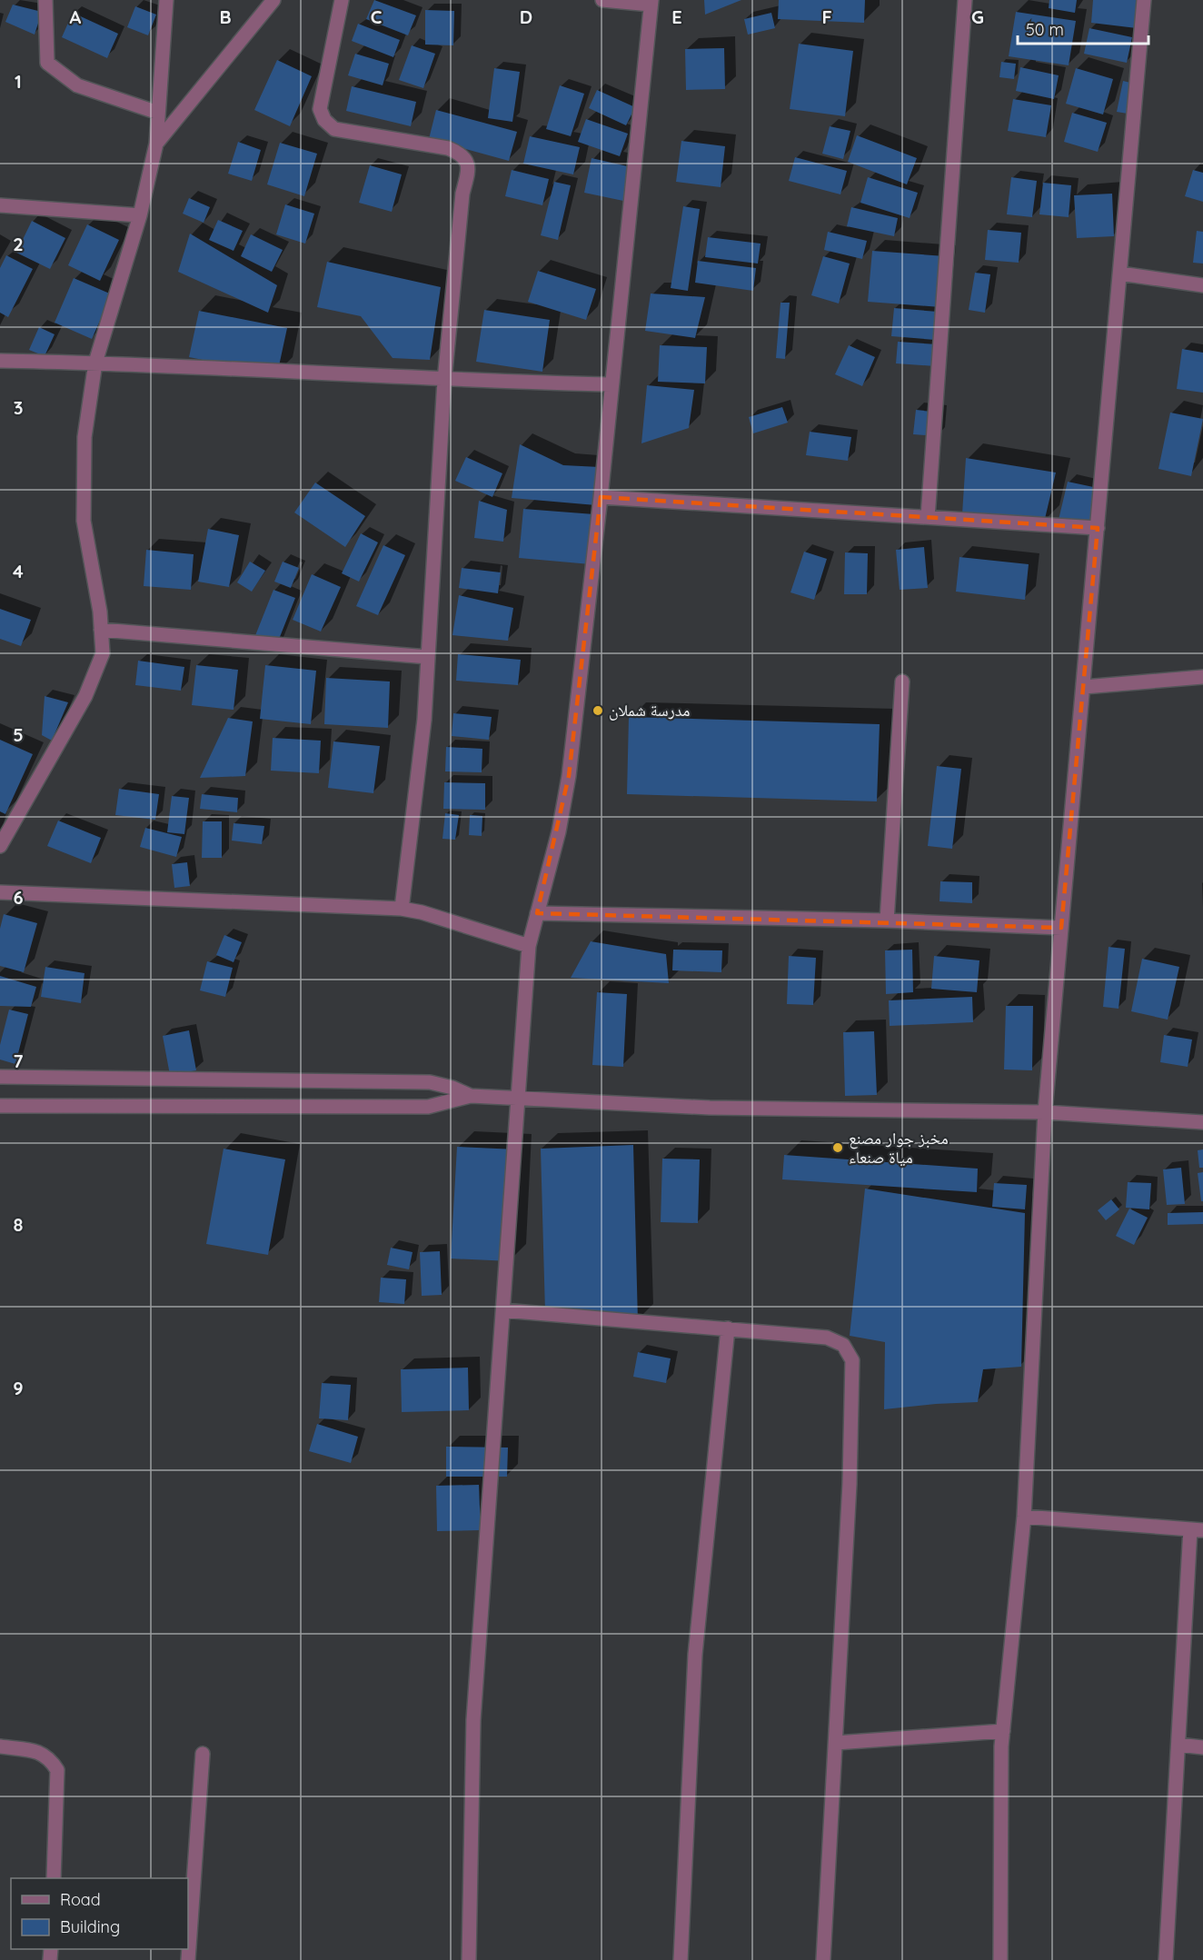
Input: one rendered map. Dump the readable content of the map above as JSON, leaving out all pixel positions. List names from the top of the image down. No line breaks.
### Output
{"places":["مدرسة شملان","مخبز جوار مصنع مياة صنعاء"],"legend":["Road","Building"],"scale_bar":"50 m","grid":{"columns":["A","B","C","D","E","F","G"],"rows":["1","2","3","4","5","6","7","8","9"]}}
